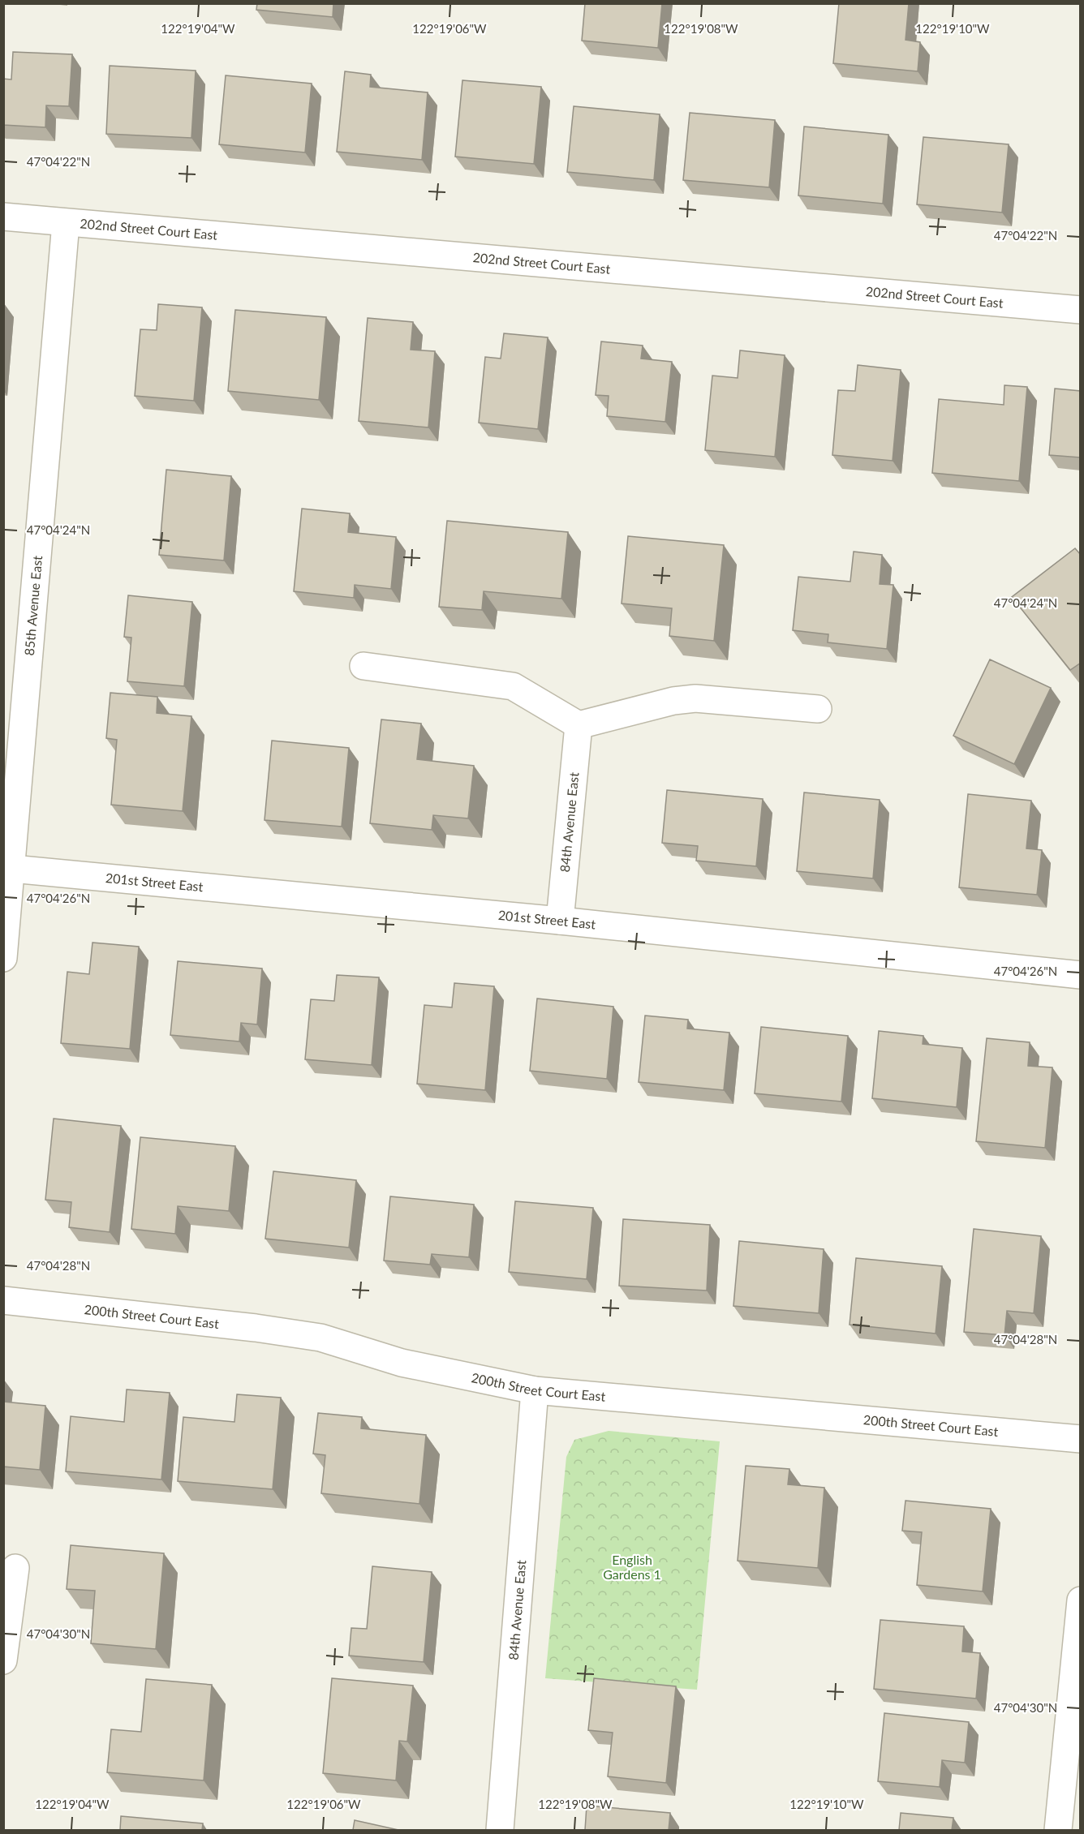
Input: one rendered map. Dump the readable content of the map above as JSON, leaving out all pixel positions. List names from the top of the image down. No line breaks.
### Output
{"streets":{"street":["202nd Street Court East","85th Avenue East","84th Avenue East","201st Street East","200th Street Court East"]},"crossings":[["202nd Street Court East","85th Avenue East"],["85th Avenue East","201st Street East"],["84th Avenue East","201st Street East"],["84th Avenue East","200th Street Court East"]],"parks":["English Gardens 1"],"coordinates":["122°19'04\"W","122°19'06\"W","122°19'08\"W","122°19'10\"W","47°04'22\"N","47°04'24\"N","47°04'26\"N","47°04'28\"N","47°04'30\"N"]}
